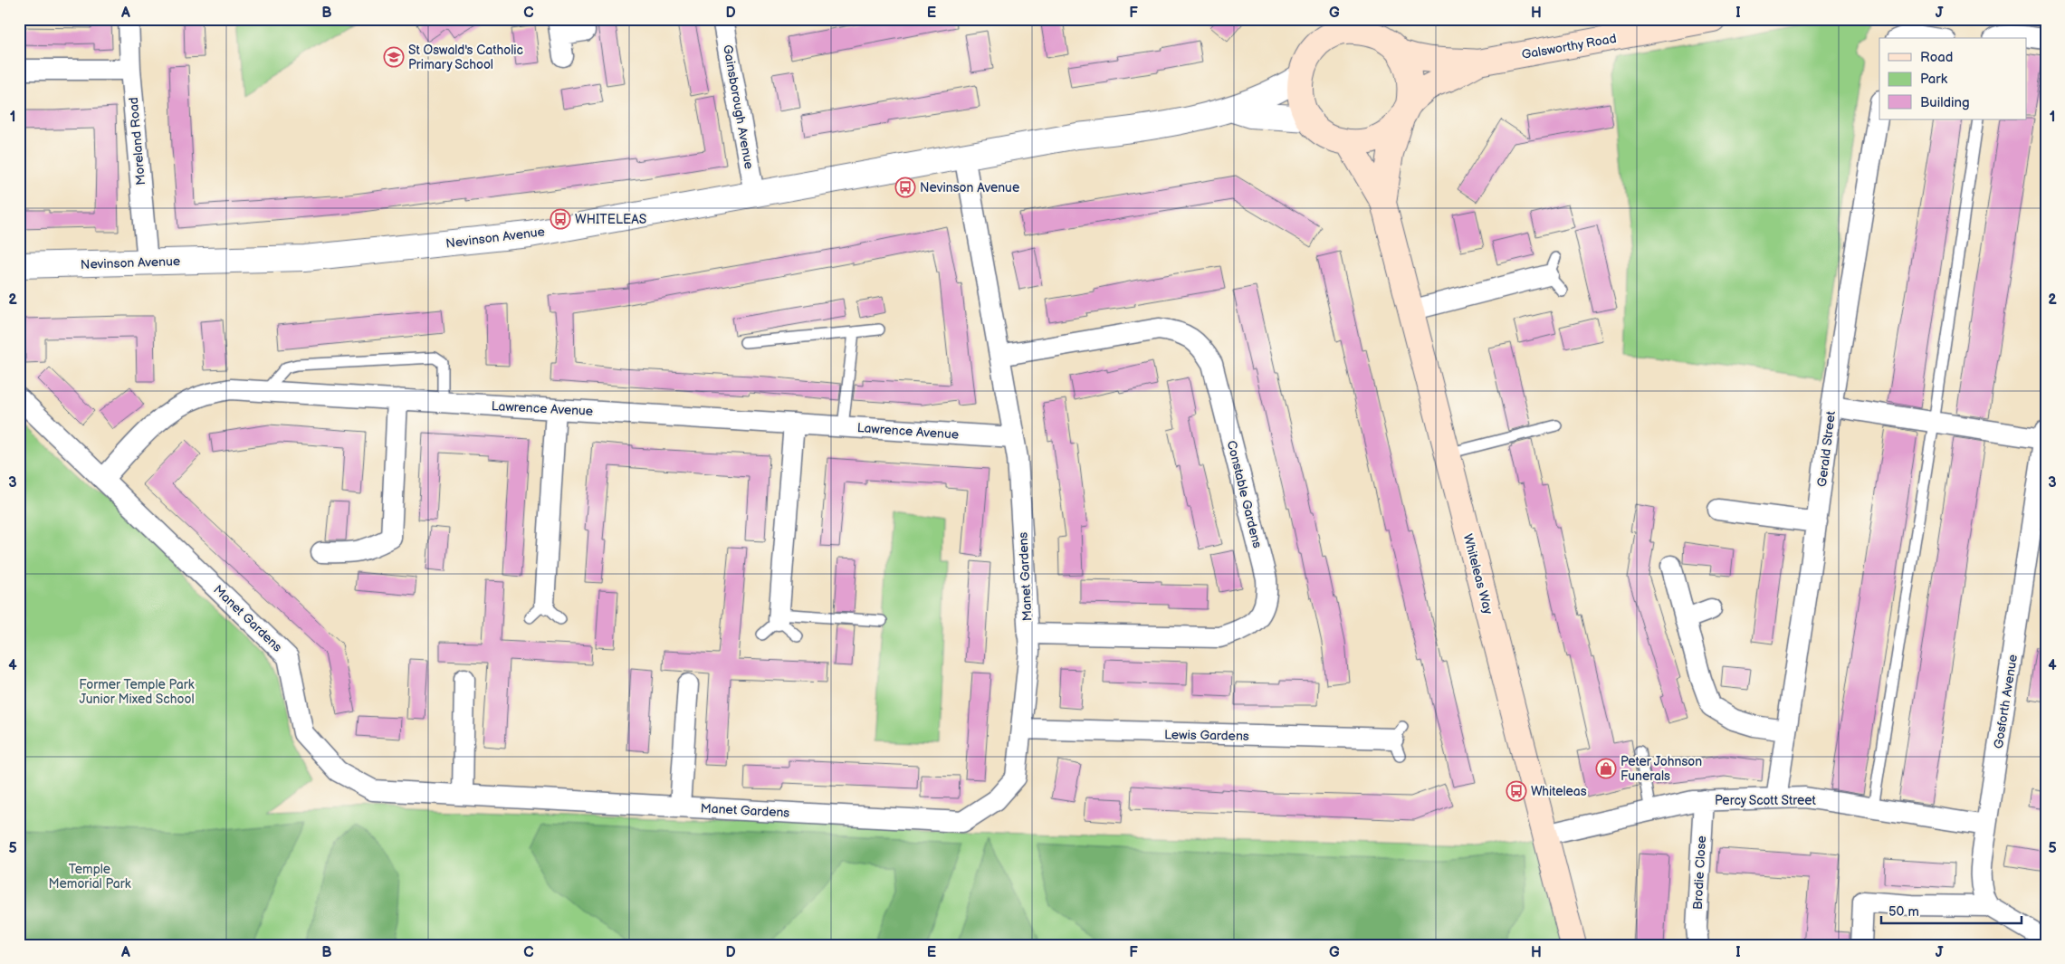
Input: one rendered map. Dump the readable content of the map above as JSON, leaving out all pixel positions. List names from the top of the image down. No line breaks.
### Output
{"streets":{"main road":["Galsworthy Road","Whiteleas Way"],"street":["Gainsborough Avenue","Moreland Road","Nevinson Avenue","Lawrence Avenue","Gerald Street","Constable Gardens","Manet Gardens","Gosforth Avenue","Lewis Gardens","Percy Scott Street","Brodie Close"]},"crossings":[["Galsworthy Road","Nevinson Avenue"],["Galsworthy Road","Whiteleas Way"],["Gainsborough Avenue","Nevinson Avenue"],["Moreland Road","Nevinson Avenue"],["Nevinson Avenue","Whiteleas Way"],["Nevinson Avenue","Manet Gardens"],["Lawrence Avenue","Manet Gardens"],["Gerald Street","Percy Scott Street"],["Constable Gardens","Manet Gardens"],["Whiteleas Way","Percy Scott Street"],["Manet Gardens","Lewis Gardens"],["Gosforth Avenue","Percy Scott Street"],["Percy Scott Street","Brodie Close"]],"parks":["Former Temple Park Junior Mixed School","Temple Memorial Park"],"places":{"school or university":["St Oswald's Catholic Primary School"],"bus stop":["Nevinson Avenue","WHITELEAS","Whiteleas"],"shop":["Peter Johnson Funerals"]},"legend":["Road","Park","Building"],"scale_bar":"50 m","grid":{"columns":["A","B","C","D","E","F","G","H","I","J"],"rows":["1","2","3","4","5"]}}
